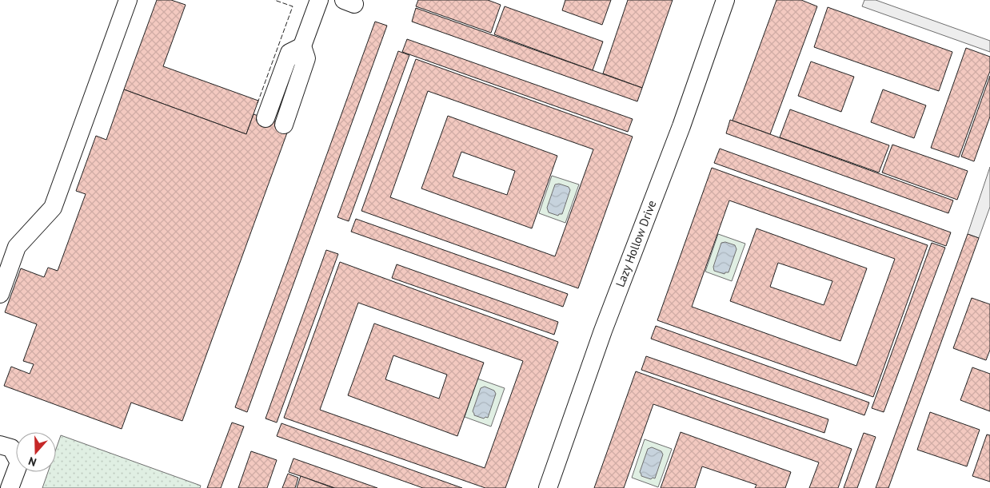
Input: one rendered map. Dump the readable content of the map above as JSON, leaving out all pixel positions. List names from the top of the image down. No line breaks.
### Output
{"streets":{"street":["Lazy Hollow Drive"]},"north":"bottom"}
